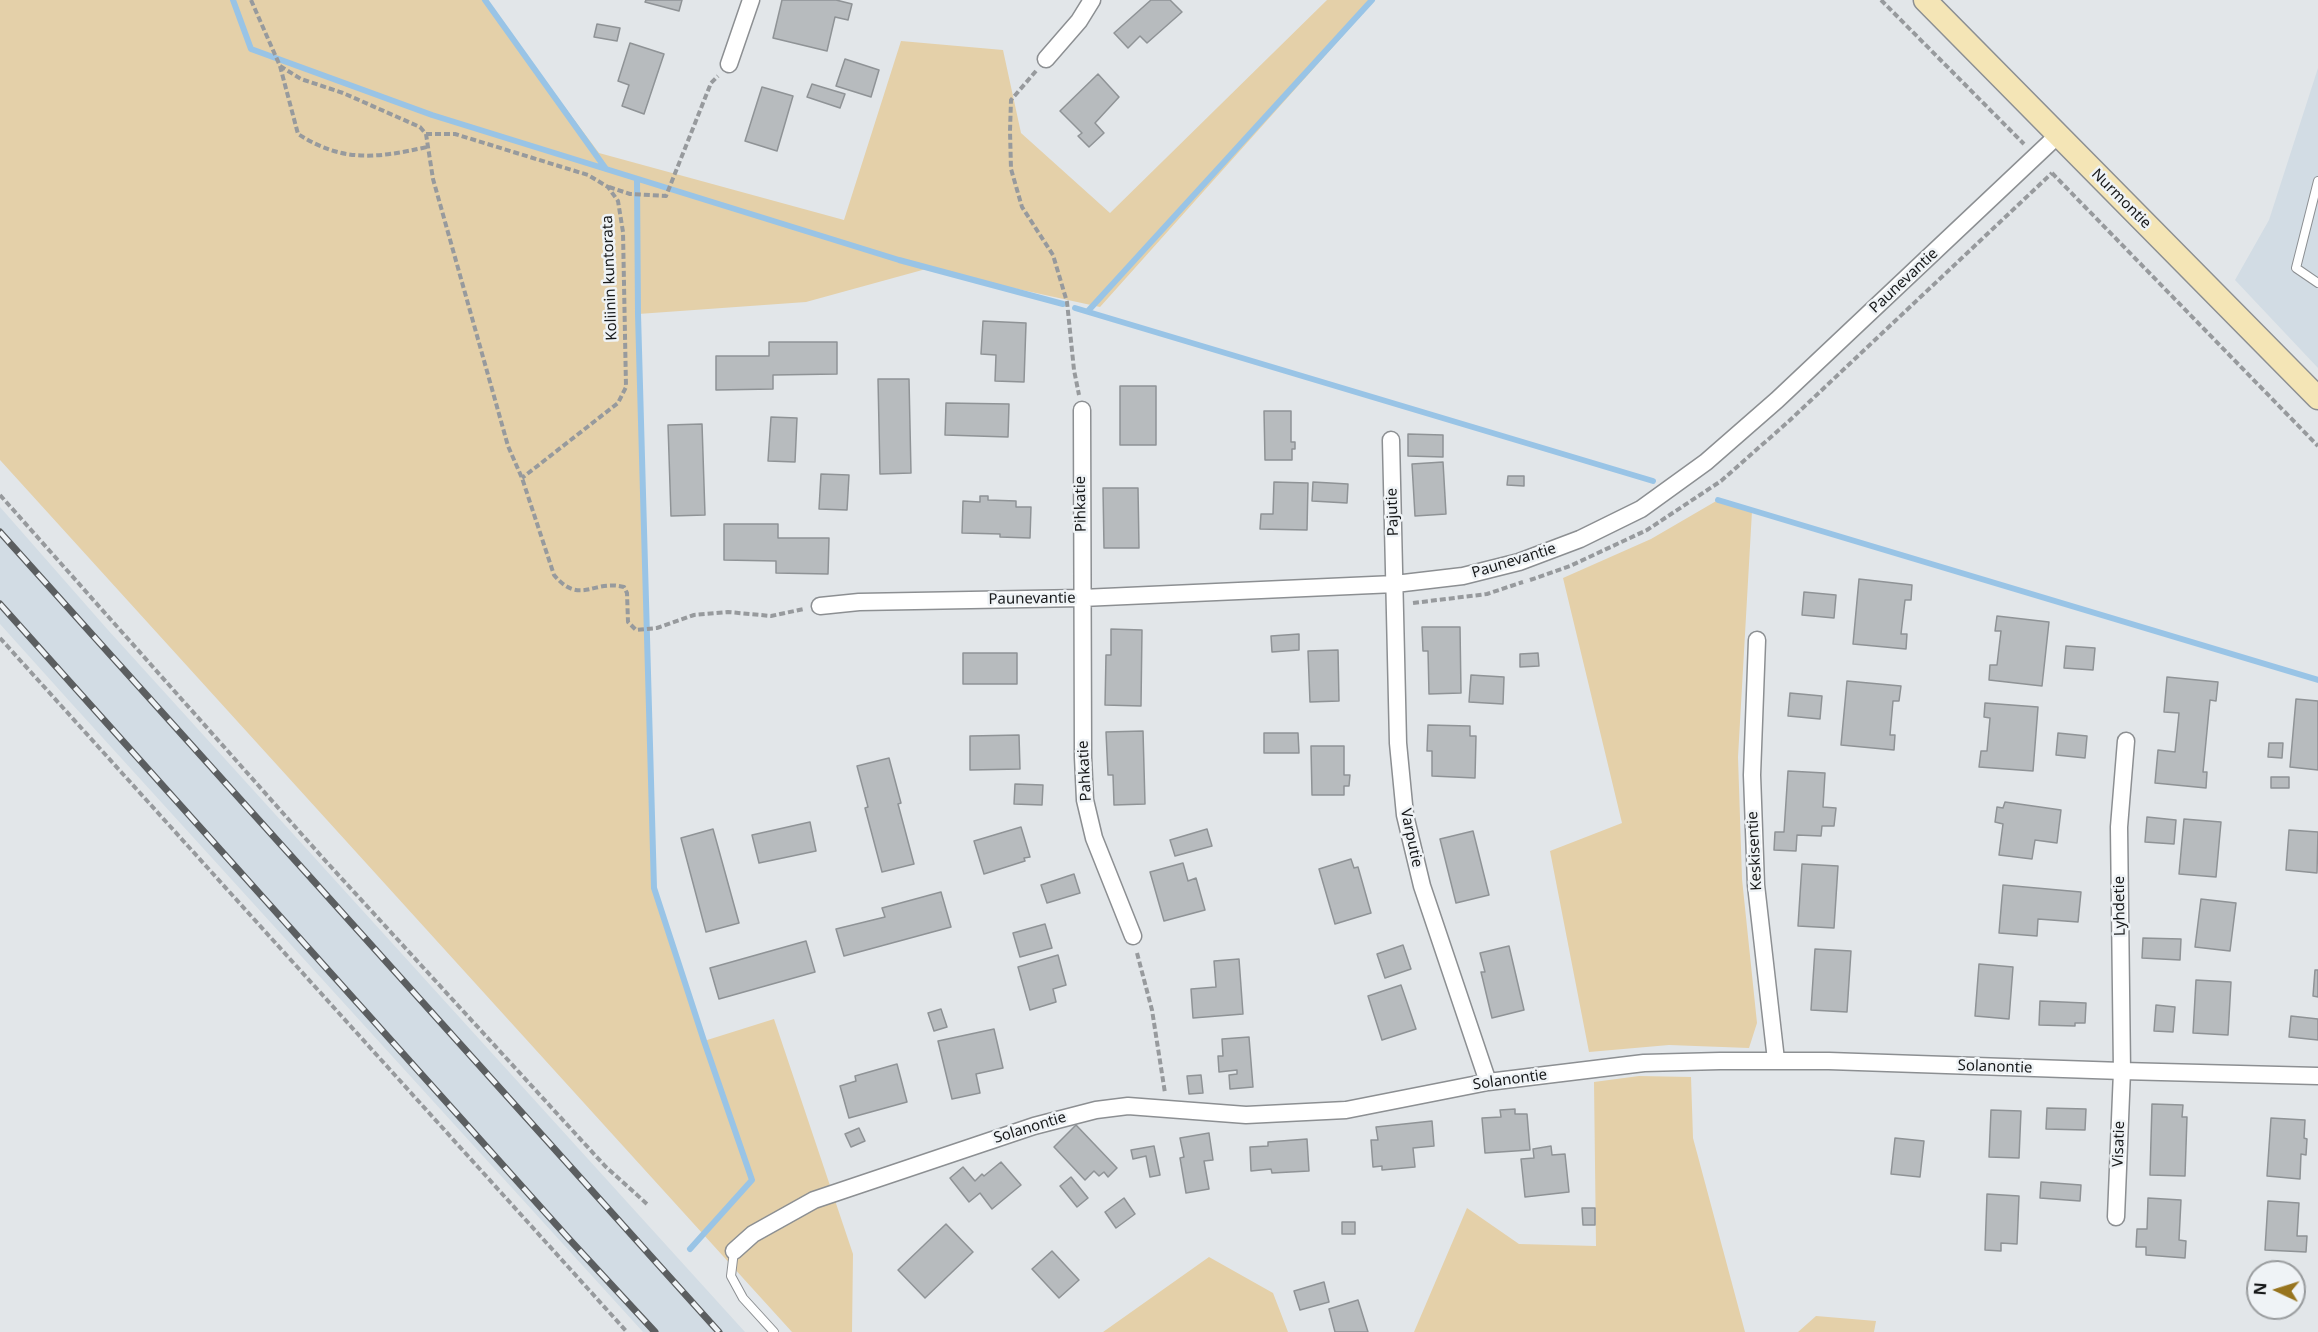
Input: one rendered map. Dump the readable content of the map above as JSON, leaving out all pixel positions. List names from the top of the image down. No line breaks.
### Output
{"streets":{"main road":["Nurmontie"],"street":["Paunevantie","Pihkatie","Pajutie","Pahkatie","Varputie","Keskisentie","Lyhdetie","Solanontie","Visatie"],"path":["Koliinin kuntorata"]},"crossings":[["Nurmontie","Paunevantie"],["Paunevantie","Pihkatie"],["Paunevantie","Pajutie"],["Paunevantie","Pahkatie"],["Paunevantie","Varputie"],["Pihkatie","Pahkatie"],["Pajutie","Varputie"],["Varputie","Solanontie"],["Keskisentie","Solanontie"],["Lyhdetie","Solanontie"],["Lyhdetie","Visatie"],["Solanontie","Visatie"]],"north":"left"}
